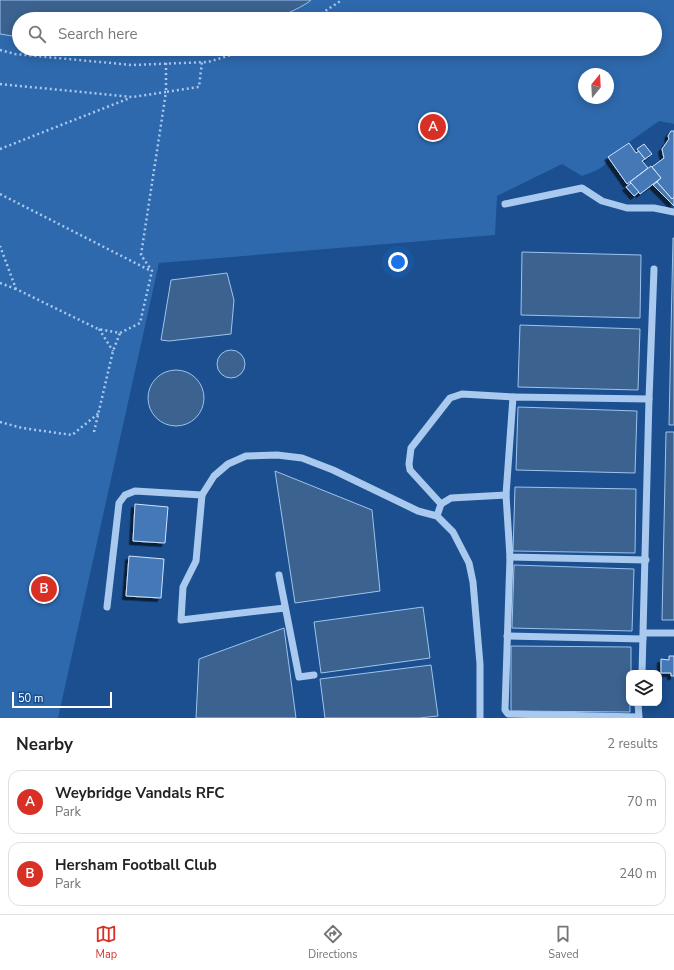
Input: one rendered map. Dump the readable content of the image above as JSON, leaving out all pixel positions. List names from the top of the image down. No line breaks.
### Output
{"scale_bar":"50 m","north":"top","page":{"search":"Search here","pins":["A","B"],"scale":"50 m","heading":["Nearby","2 results"],"list":[{"mark":"A","name":"Weybridge Vandals RFC","note":"Park","value":"70 m"},{"mark":"B","name":"Hersham Football Club","note":"Park","value":"240 m"}],"nav":["Map","Directions","Saved"]}}
